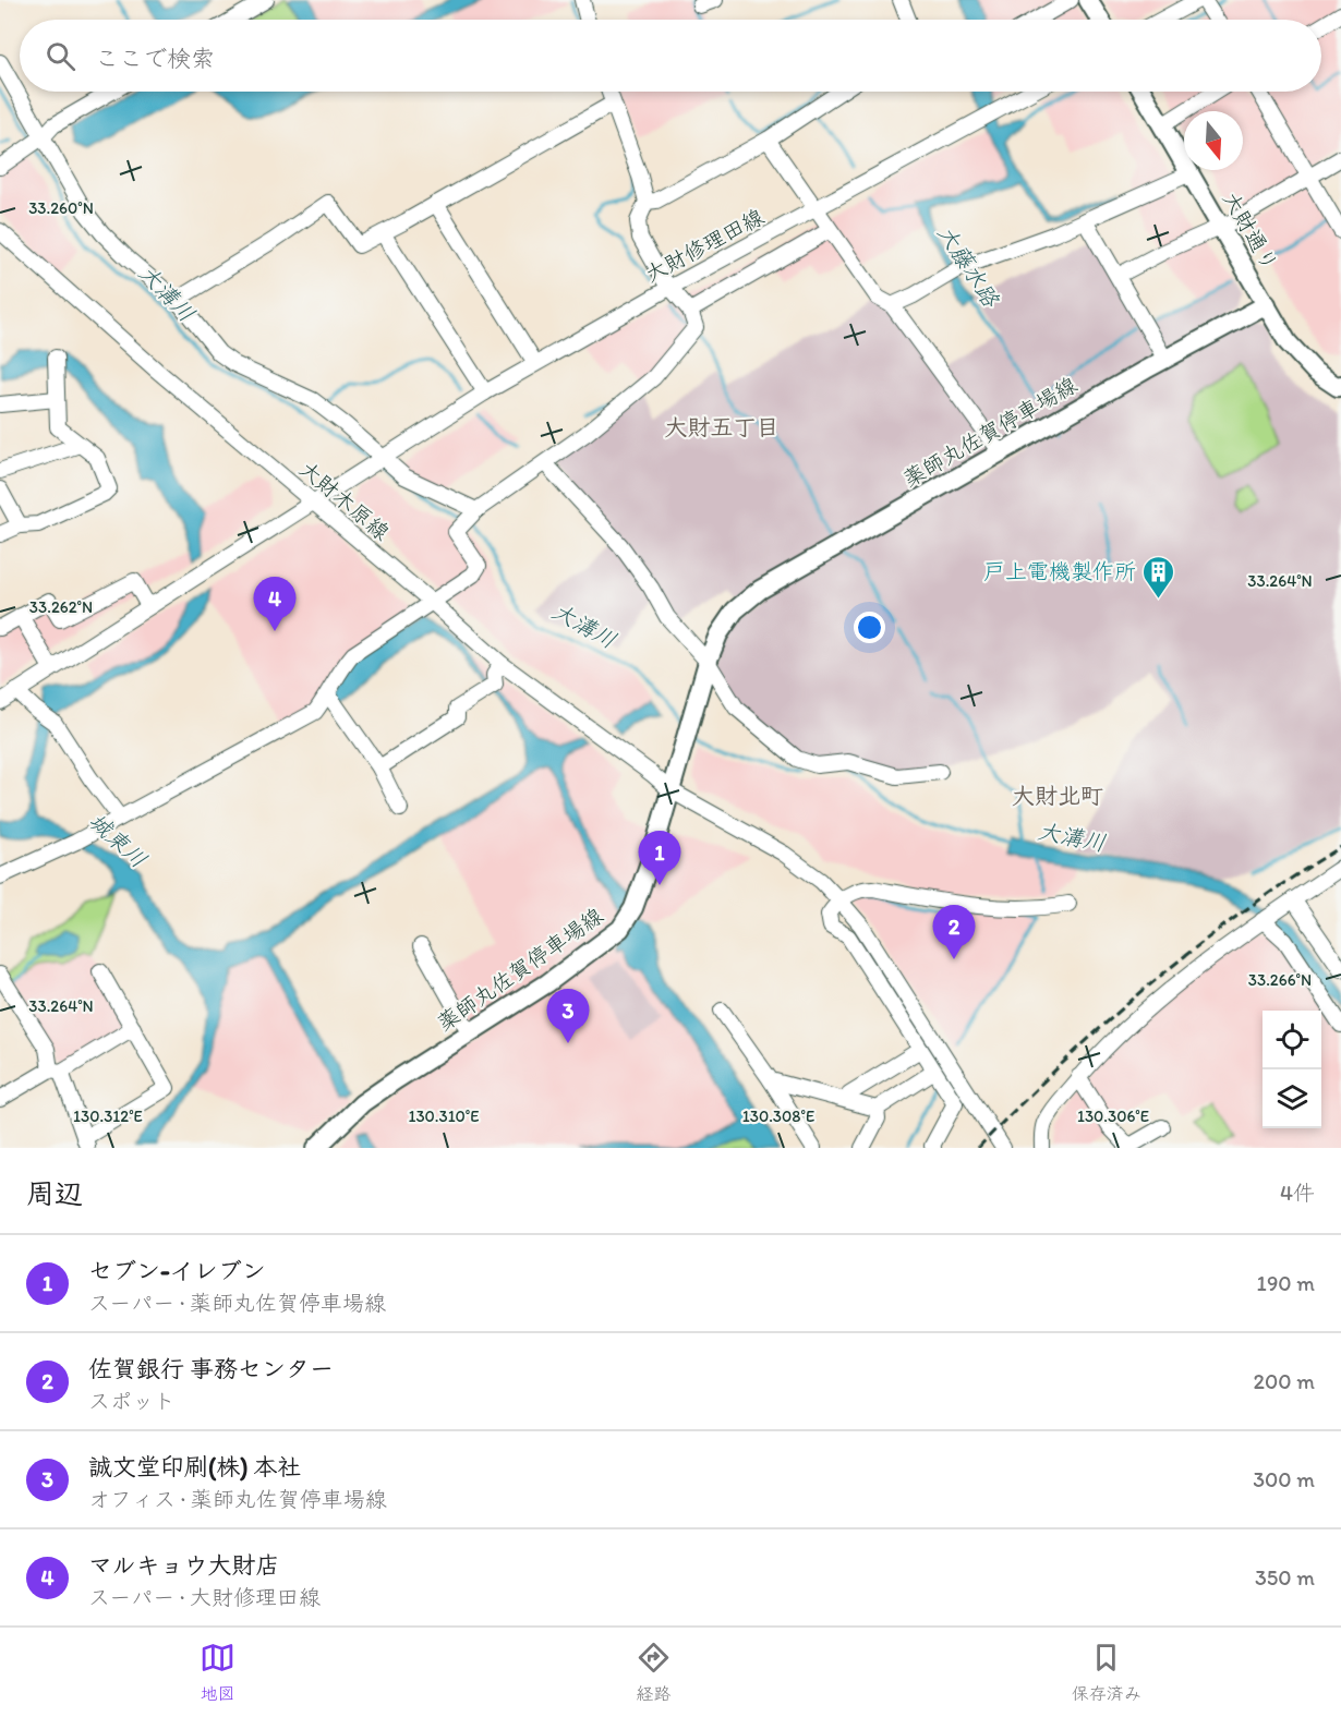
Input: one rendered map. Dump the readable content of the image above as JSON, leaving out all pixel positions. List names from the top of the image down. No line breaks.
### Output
{"streets":{"main road":["大財通り","薬師丸佐賀停車場線"],"street":["大財修理田線","大財木原線"]},"crossings":[["大財通り","薬師丸佐賀停車場線"],["大財修理田線","大財木原線"],["薬師丸佐賀停車場線","大財木原線"]],"districts":["大財五丁目","大財北町"],"water":["大藤水路","大溝川","城東川"],"places":{"building":["戸上電機製作所"]},"north":"bottom","page":{"search":"ここで検索","pins":["4","1","2","3"],"heading":["周辺","4件"],"list":[{"mark":"1","name":"セブン-イレブン","note":"スーパー · 薬師丸佐賀停車場線","value":"190 m"},{"mark":"2","name":"佐賀銀行 事務センター","note":"スポット","value":"200 m"},{"mark":"3","name":"誠文堂印刷(株) 本社","note":"オフィス · 薬師丸佐賀停車場線","value":"300 m"},{"mark":"4","name":"マルキョウ大財店","note":"スーパー · 大財修理田線","value":"350 m"}],"nav":["地図","経路","保存済み"]},"coordinates":["33.260°N","33.264°N","33.262°N","33.266°N","130.312°E","130.310°E","130.308°E","130.306°E"]}
